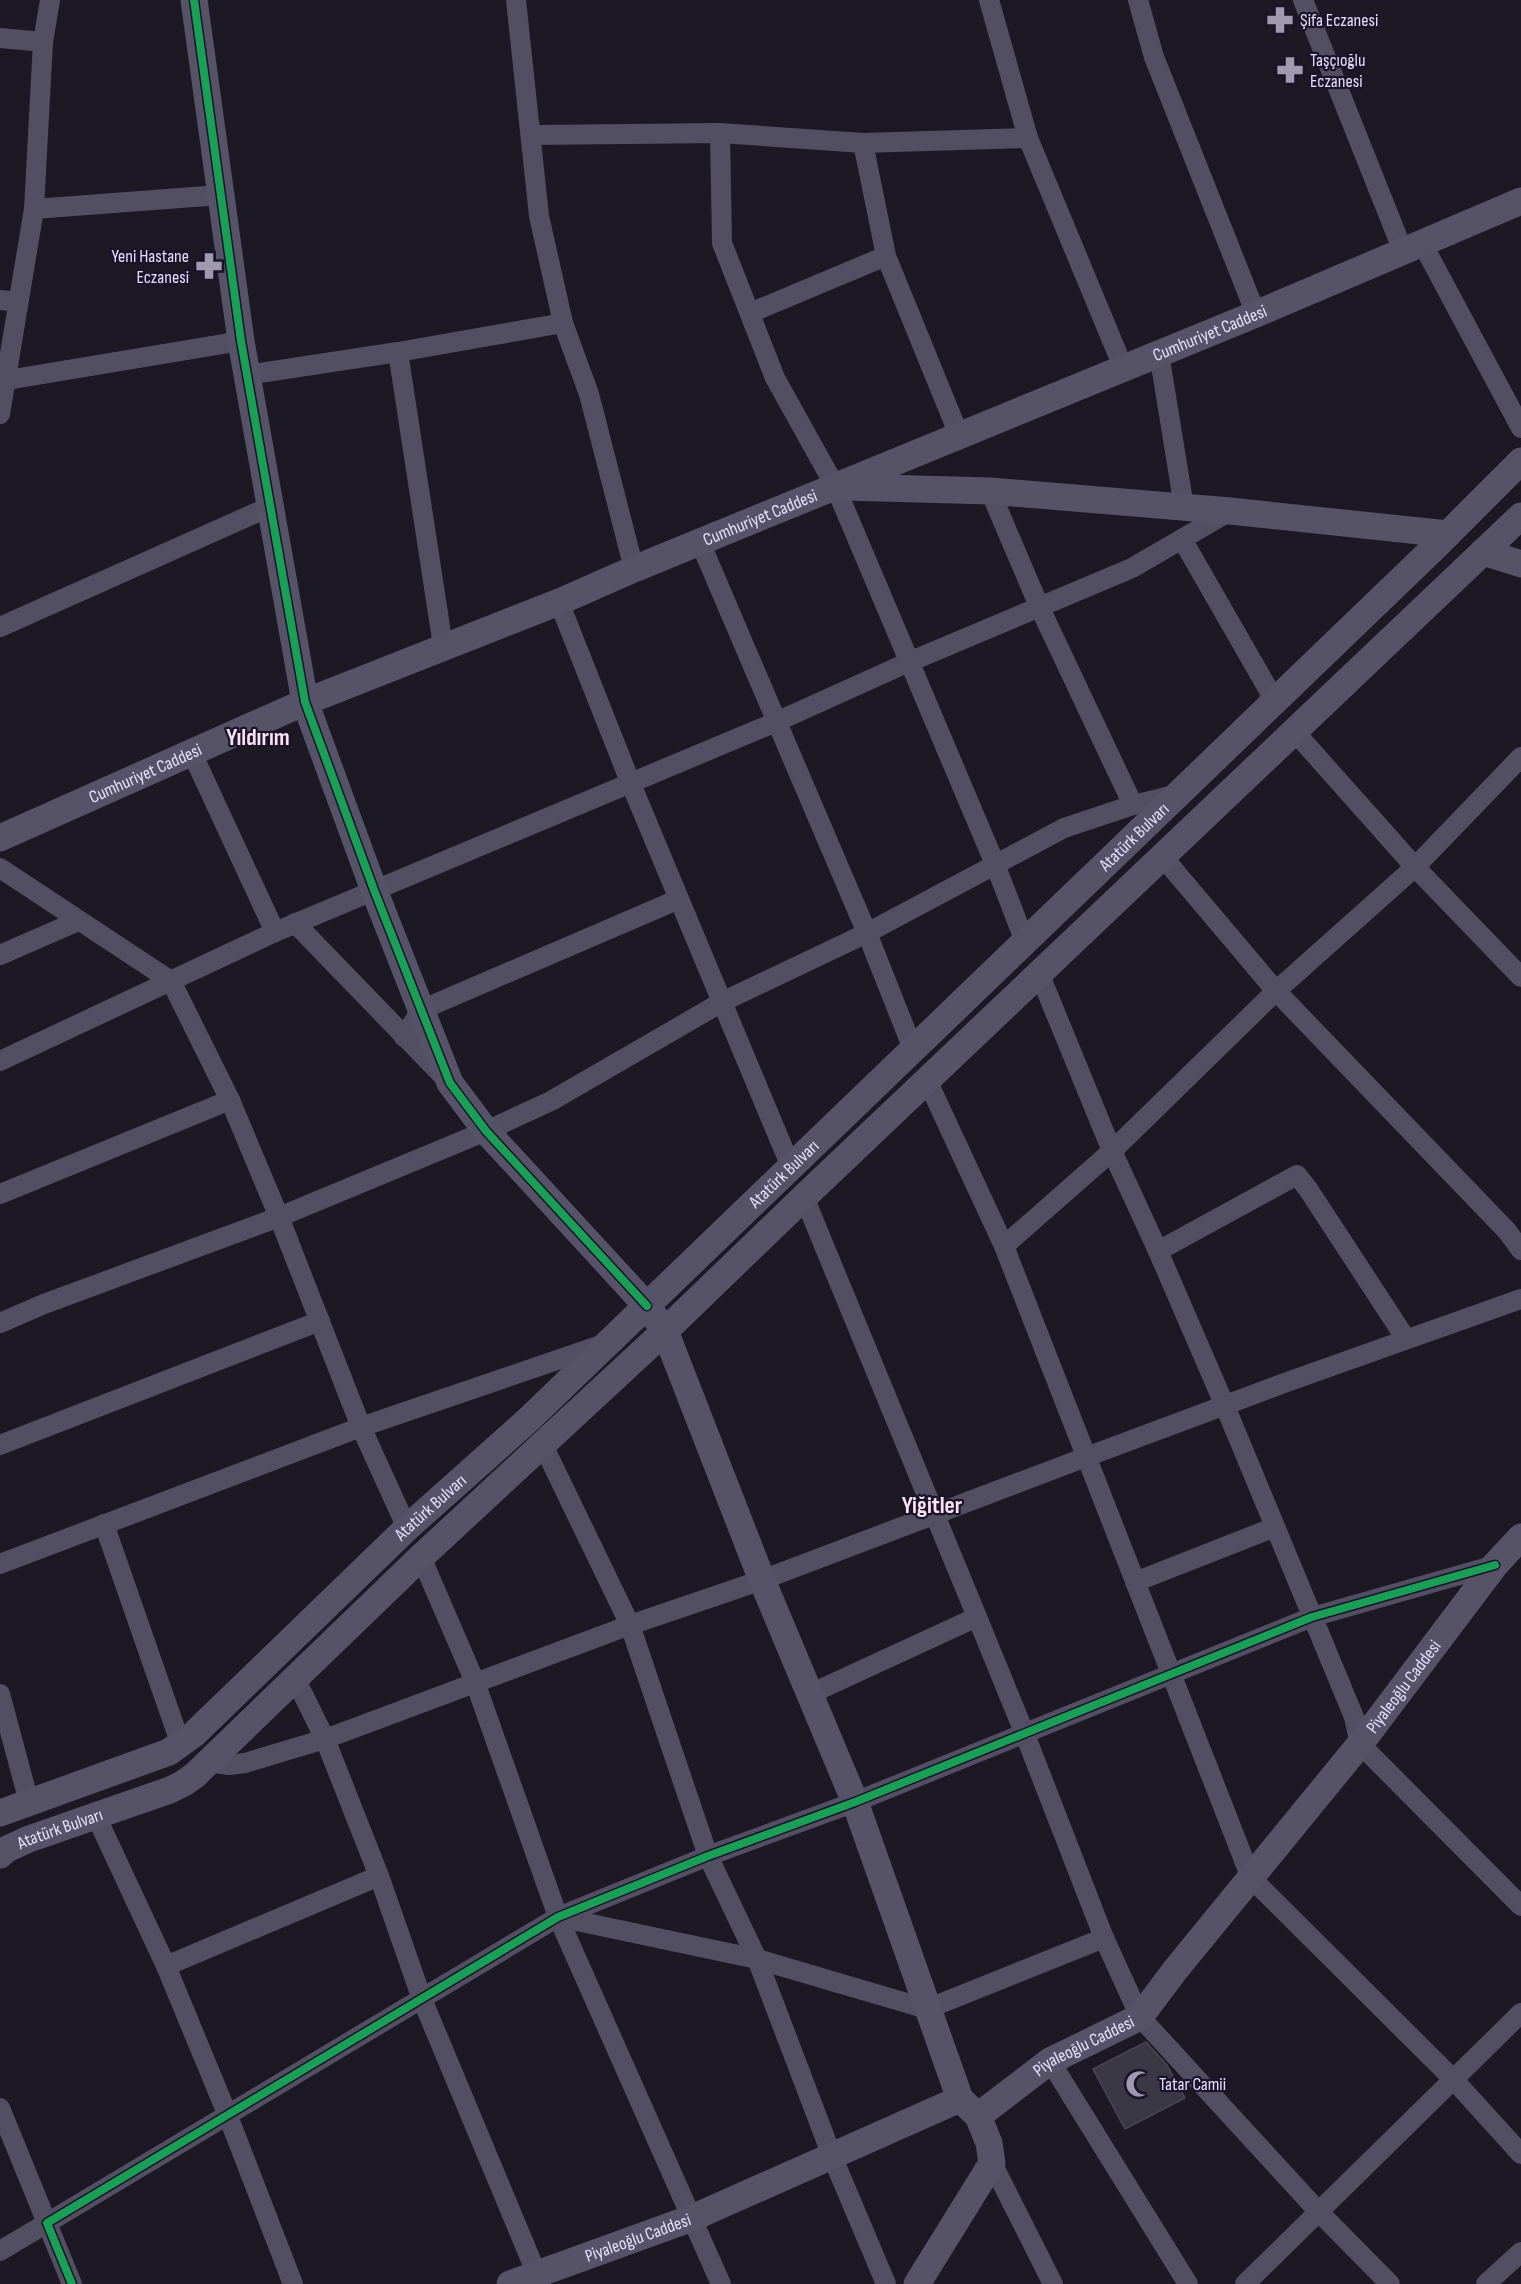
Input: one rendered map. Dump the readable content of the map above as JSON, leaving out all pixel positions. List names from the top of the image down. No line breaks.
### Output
{"streets":{"main road":["Cumhuriyet Caddesi","Atatürk Bulvarı","Piyaleoğlu Caddesi"]},"districts":["Yıldırım","Yiğitler"],"places":{"pharmacy":["Şifa Eczanesi","Taşçıoğlu Eczanesi","Yeni Hastane Eczanesi"],"mosque":["Tatar Camii"]}}
